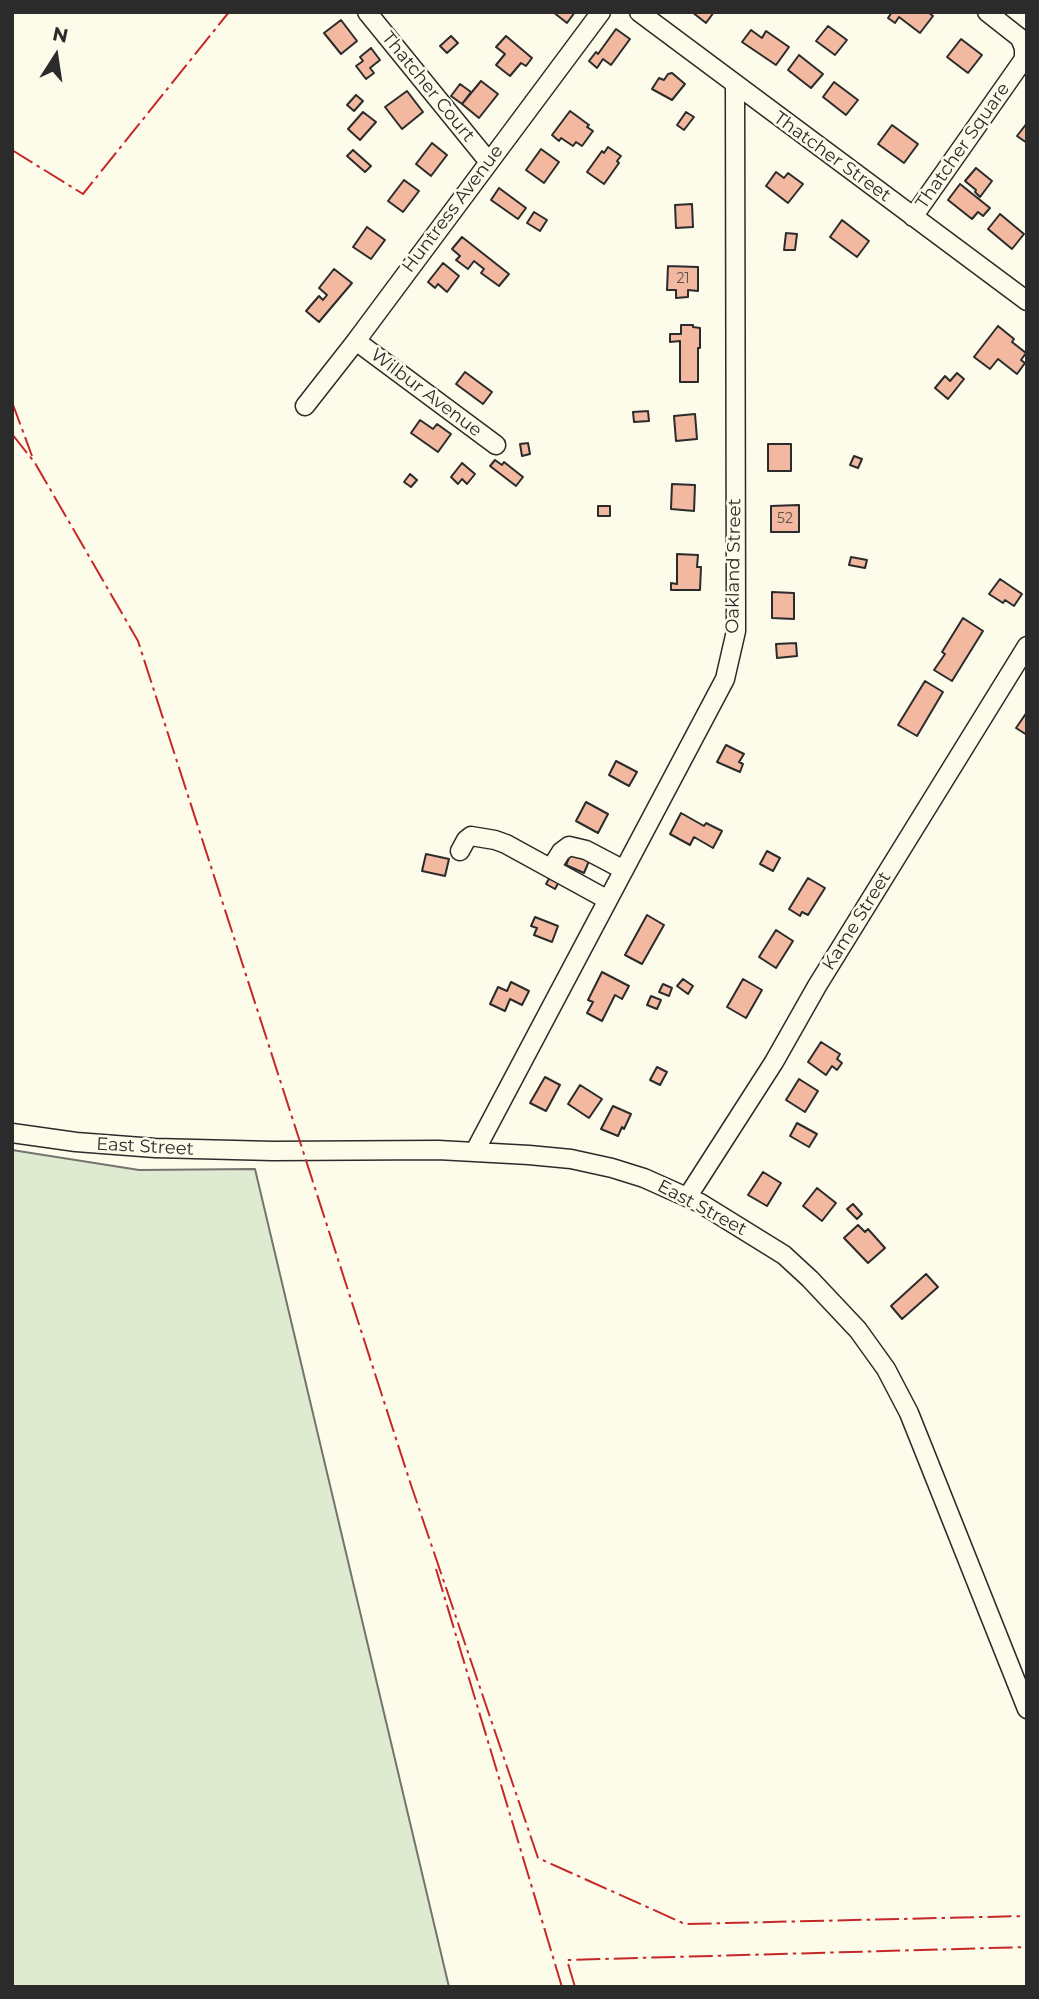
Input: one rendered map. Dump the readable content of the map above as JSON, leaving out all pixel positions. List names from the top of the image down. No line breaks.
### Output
{"streets":{"street":["Thatcher Court","Thatcher Square","Thatcher Street","Huntress Avenue","Wilbur Avenue","Oakland Street","Kame Street","East Street"]},"crossings":[["Thatcher Court","Huntress Avenue"],["Thatcher Square","Thatcher Street"],["Thatcher Street","Oakland Street"],["Huntress Avenue","Wilbur Avenue"],["Oakland Street","East Street"],["Kame Street","East Street"]],"house_numbers":["21","52"],"north":"top"}
